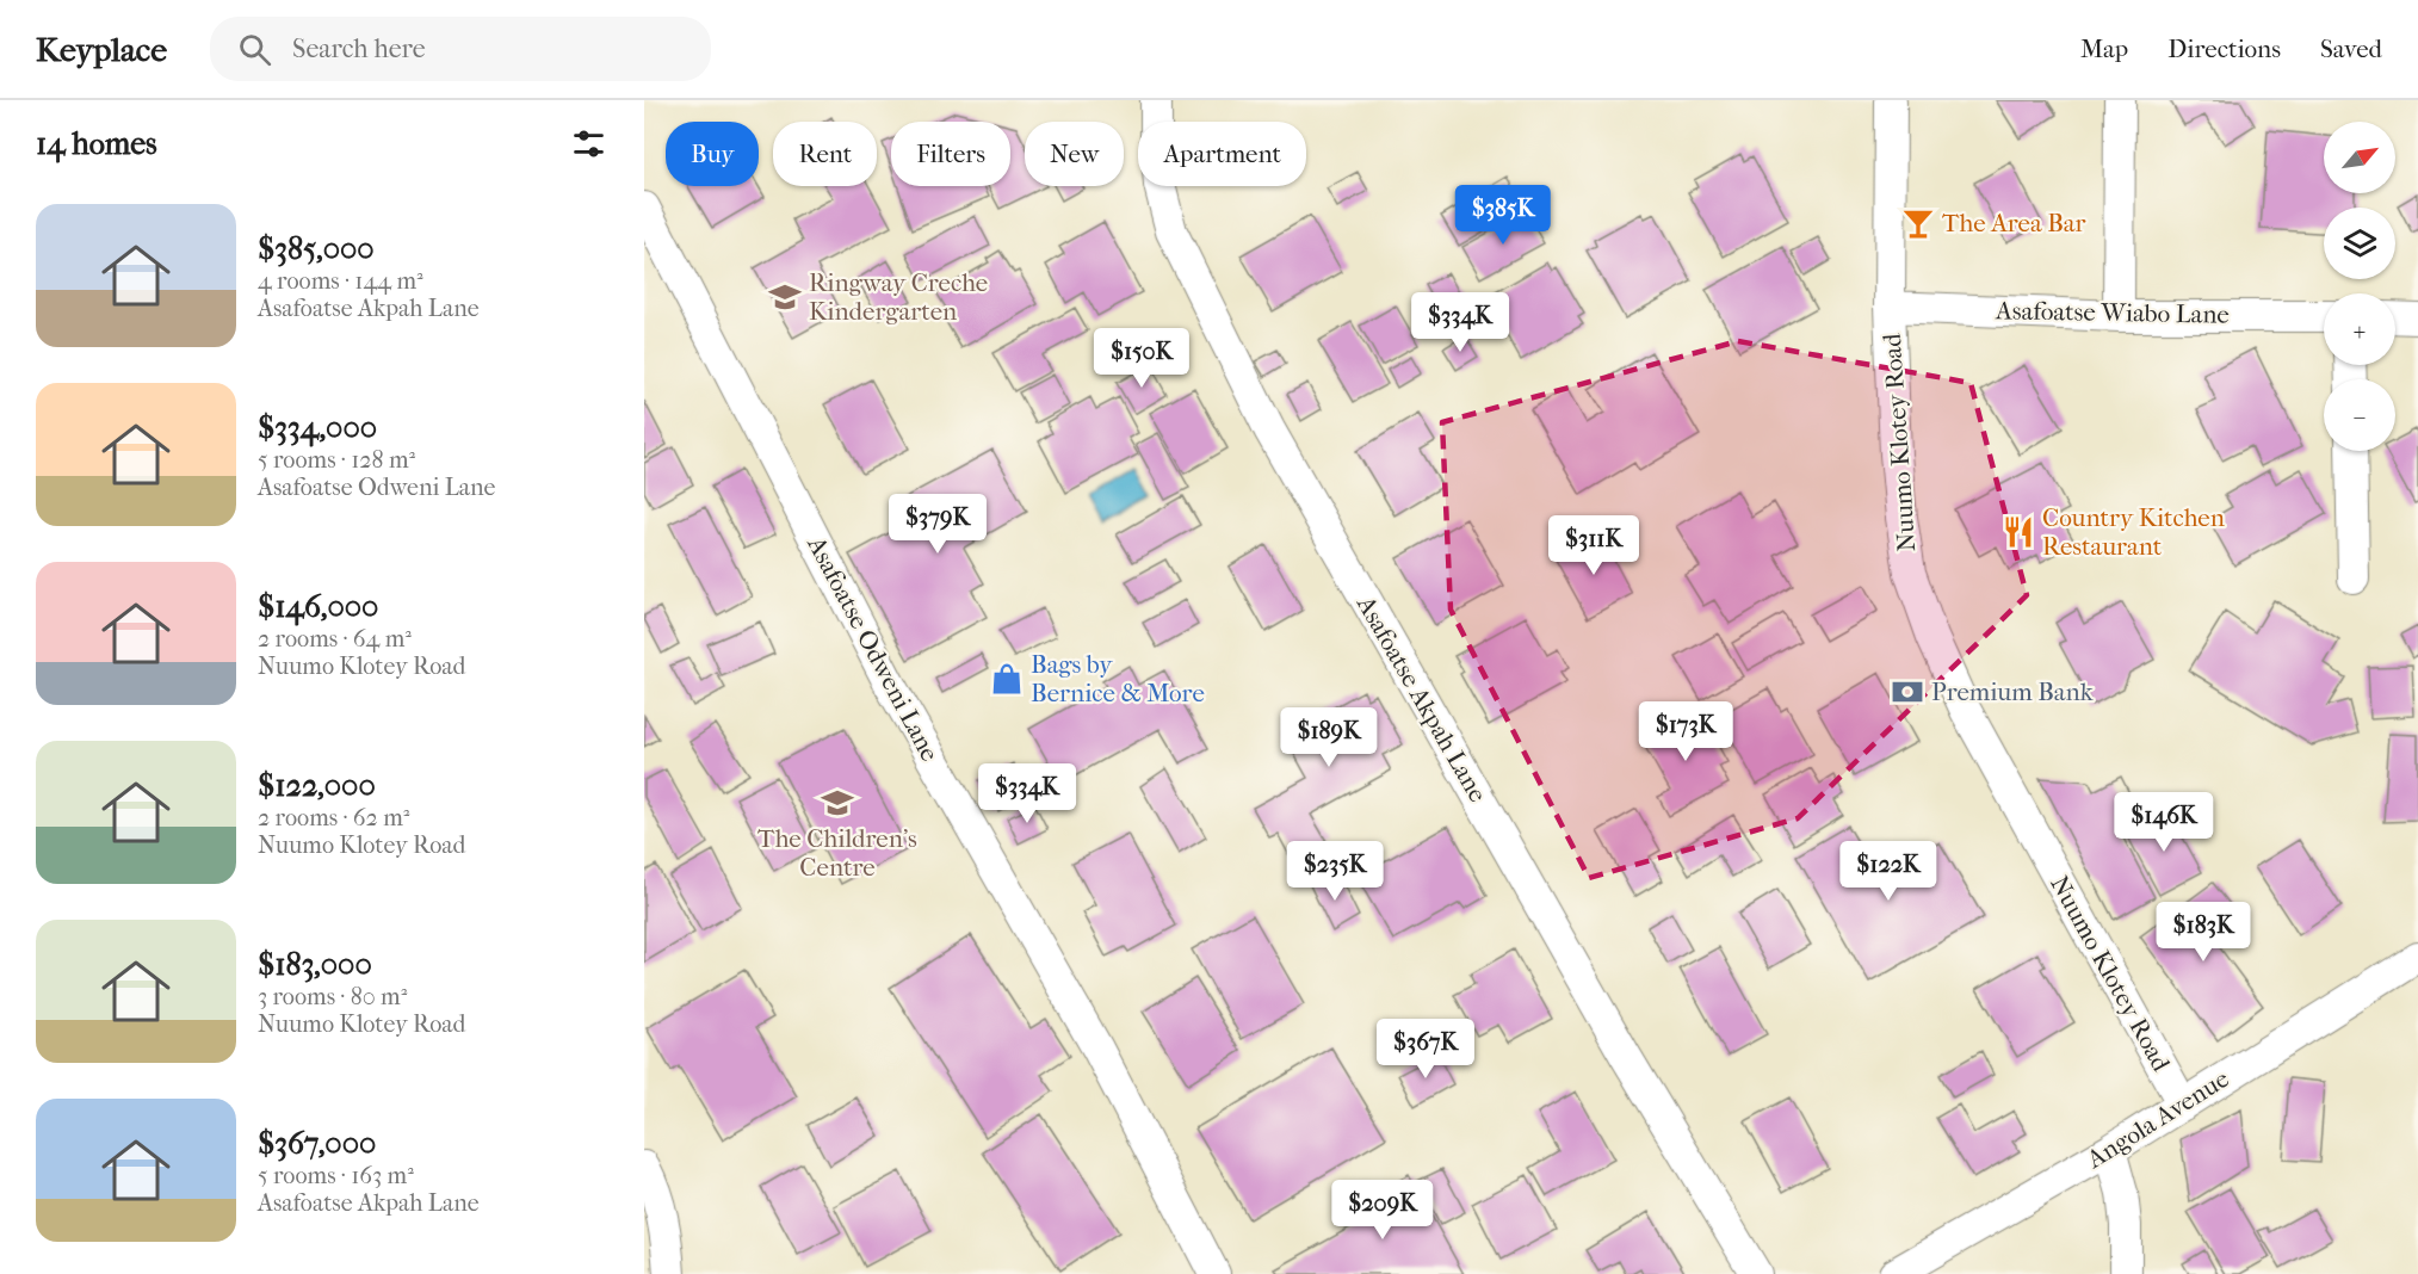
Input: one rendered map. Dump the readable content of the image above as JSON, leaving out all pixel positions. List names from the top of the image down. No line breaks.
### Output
{"streets":{"street":["Asafoatse Wiabo Lane","Nuumo Klotey Road","Asafoatse Odweni Lane","Asafoatse Akpah Lane","Angola Avenue"]},"crossings":[["Asafoatse Wiabo Lane","Nuumo Klotey Road"],["Nuumo Klotey Road","Angola Avenue"]],"places":{"bar":["The Area Bar"],"school or university":["Ringway Creche Kindergarten","The Children's Centre"],"restaurant":["Country Kitchen Restaurant"],"shop":["Bags by Bernice & More"],"bank":["Premium Bank"]},"north":"top right","page":{"header":"Keyplace","search":"Search here","nav":["Map","Directions","Saved"],"heading":"14 homes","map_buttons":["+","−"],"chip":["Buy","Rent","Filters","New","Apartment"],"price":["$385K","$334K","$150K","$379K","$311K","$173K","$189K","$334K","$146K","$235K","$122K","$183K","$367K","$209K"],"list":[{"name":"$385,000","note":"4 rooms · 144 m² · Asafoatse Akpah Lane"},{"name":"$334,000","note":"5 rooms · 128 m² · Asafoatse Odweni Lane"},{"name":"$146,000","note":"2 rooms · 64 m² · Nuumo Klotey Road"},{"name":"$122,000","note":"2 rooms · 62 m² · Nuumo Klotey Road"},{"name":"$183,000","note":"3 rooms · 80 m² · Nuumo Klotey Road"},{"name":"$367,000","note":"5 rooms · 163 m² · Asafoatse Akpah Lane"}]}}
